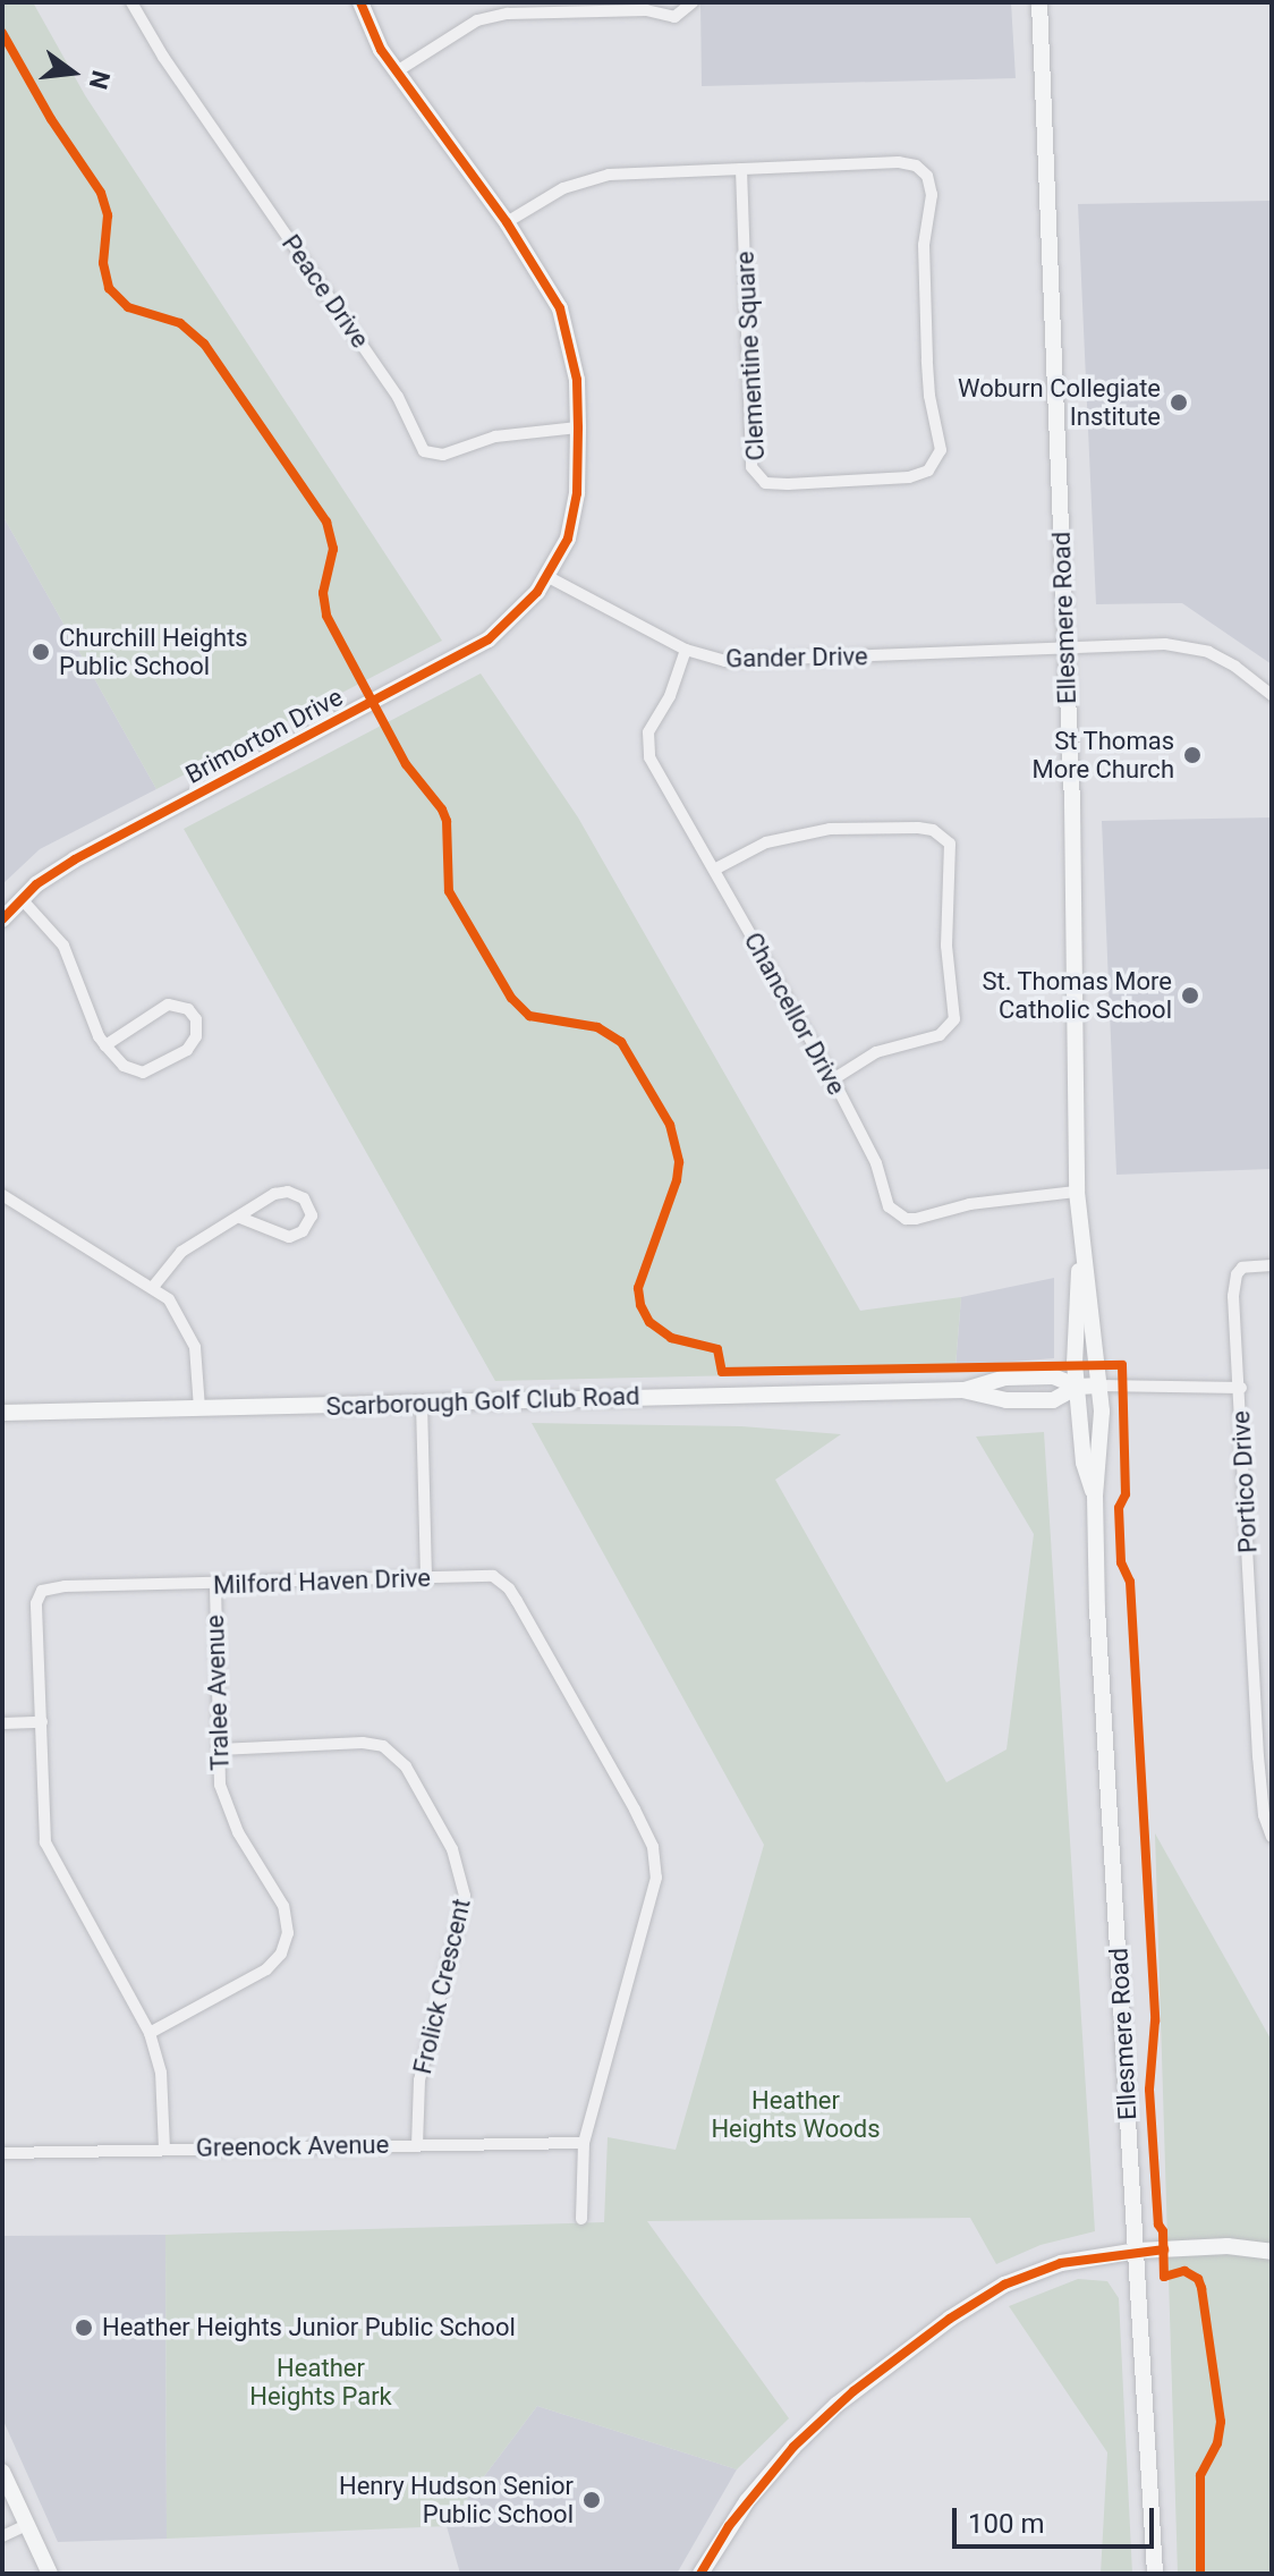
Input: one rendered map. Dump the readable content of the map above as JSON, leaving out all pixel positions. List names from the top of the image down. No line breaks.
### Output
{"streets":{"street":["Peace Drive","Clementine Square","Ellesmere Road","Gander Drive","Brimorton Drive","Chancellor Drive","Scarborough Golf Club Road","Portico Drive","Milford Haven Drive","Tralee Avenue","Frolick Crescent","Greenock Avenue"]},"crossings":[["Peace Drive","Brimorton Drive"],["Clementine Square","Brimorton Drive"],["Ellesmere Road","Gander Drive"],["Ellesmere Road","Chancellor Drive"],["Ellesmere Road","Scarborough Golf Club Road"],["Gander Drive","Brimorton Drive"],["Gander Drive","Chancellor Drive"],["Milford Haven Drive","Tralee Avenue"],["Milford Haven Drive","Greenock Avenue"],["Tralee Avenue","Frolick Crescent"],["Frolick Crescent","Greenock Avenue"]],"parks":["Heather Heights Woods","Heather Heights Park"],"places":["Woburn Collegiate Institute","Churchill Heights Public School","St Thomas More Church","St. Thomas More Catholic School","Heather Heights Junior Public School","Henry Hudson Senior Public School"],"scale_bar":"100 m","north":"right"}
